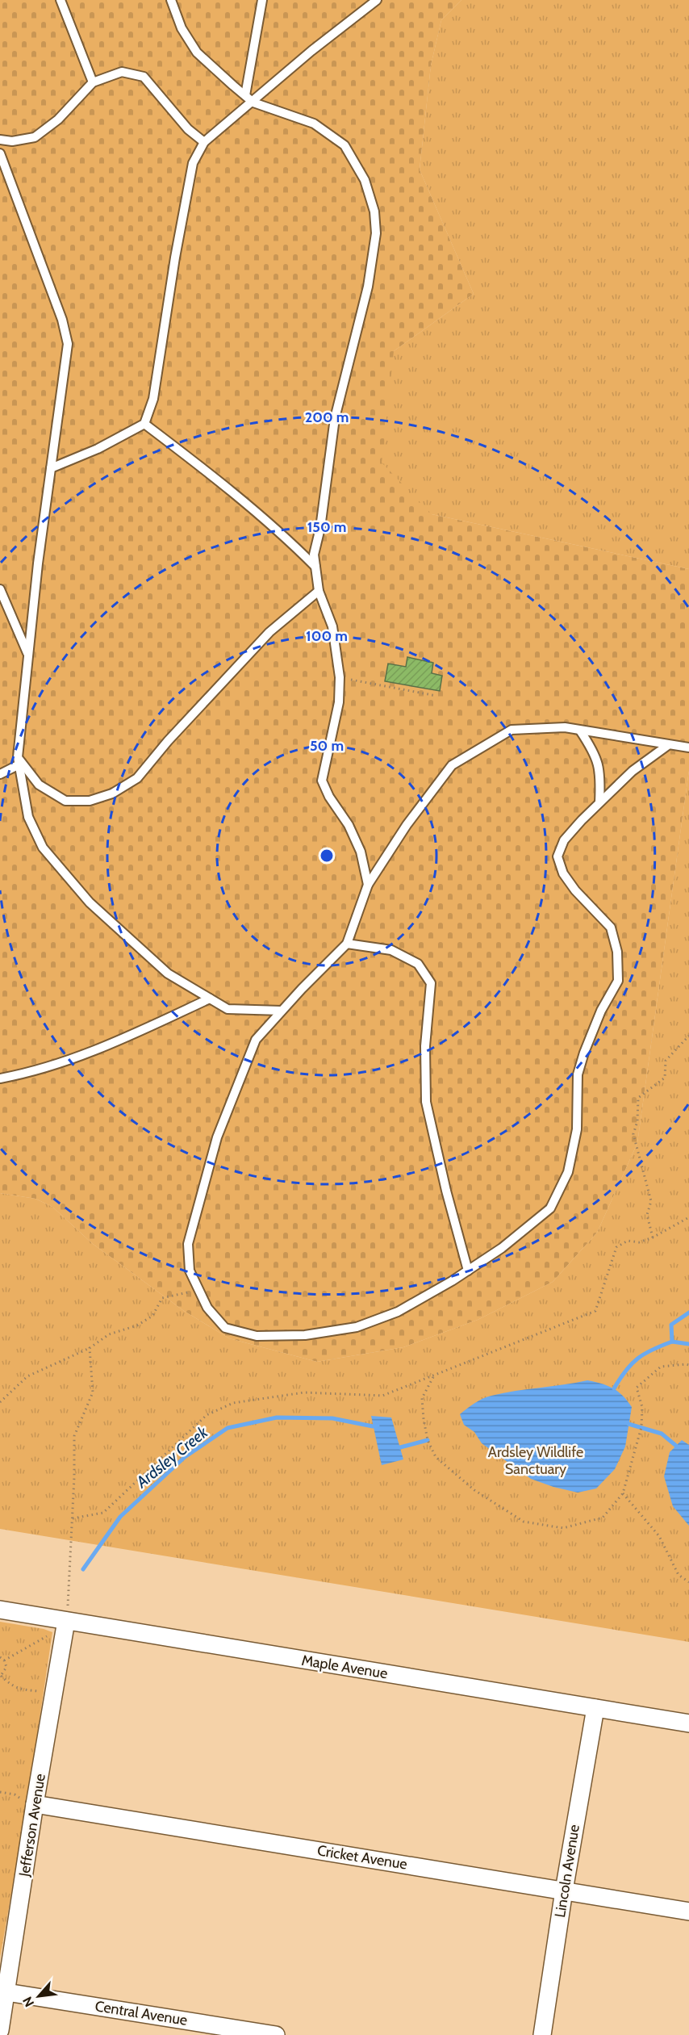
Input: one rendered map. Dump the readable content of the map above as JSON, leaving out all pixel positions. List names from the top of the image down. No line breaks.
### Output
{"streets":{"street":["Maple Avenue","Jefferson Avenue","Cricket Avenue","Lincoln Avenue","Central Avenue"]},"crossings":[["Maple Avenue","Jefferson Avenue"],["Maple Avenue","Lincoln Avenue"],["Jefferson Avenue","Cricket Avenue"],["Jefferson Avenue","Central Avenue"],["Cricket Avenue","Lincoln Avenue"]],"water":["Ardsley Creek"],"parks":["Ardsley Wildlife Sanctuary"],"north":"bottom left","rings":["200 m","150 m","100 m","50 m"]}
